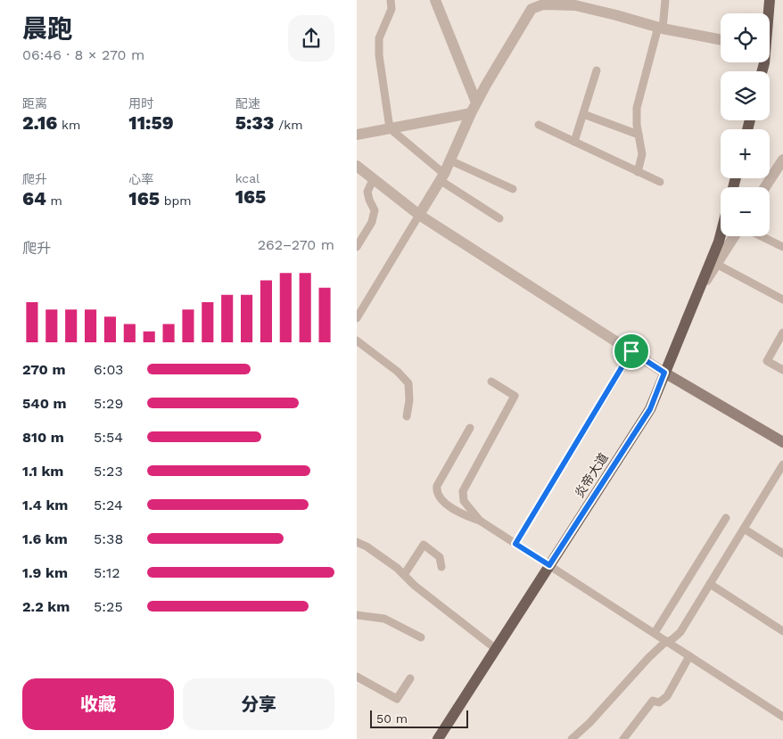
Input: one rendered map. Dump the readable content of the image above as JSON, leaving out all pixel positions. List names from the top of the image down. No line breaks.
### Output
{"streets":{"main road":["炎帝大道"]},"scale_bar":"50 m","page":{"heading":["晨跑","06:46 · 8 × 270 m"],"map_buttons":["+","−"],"stats":[["距离","2.16 km"],["用时","11:59"],["配速","5:33 /km"],["爬升","64 m"],["心率","165 bpm"],["kcal","165"]],"chart":["爬升","262–270 m"],"list":[{"name":"270 m","note":"6:03"},{"name":"540 m","note":"5:29"},{"name":"810 m","note":"5:54"},{"name":"1.1 km","note":"5:23"},{"name":"1.4 km","note":"5:24"},{"name":"1.6 km","note":"5:38"},{"name":"1.9 km","note":"5:12"},{"name":"2.2 km","note":"5:25"}],"buttons":["收藏","分享"],"scale":"50 m"}}
